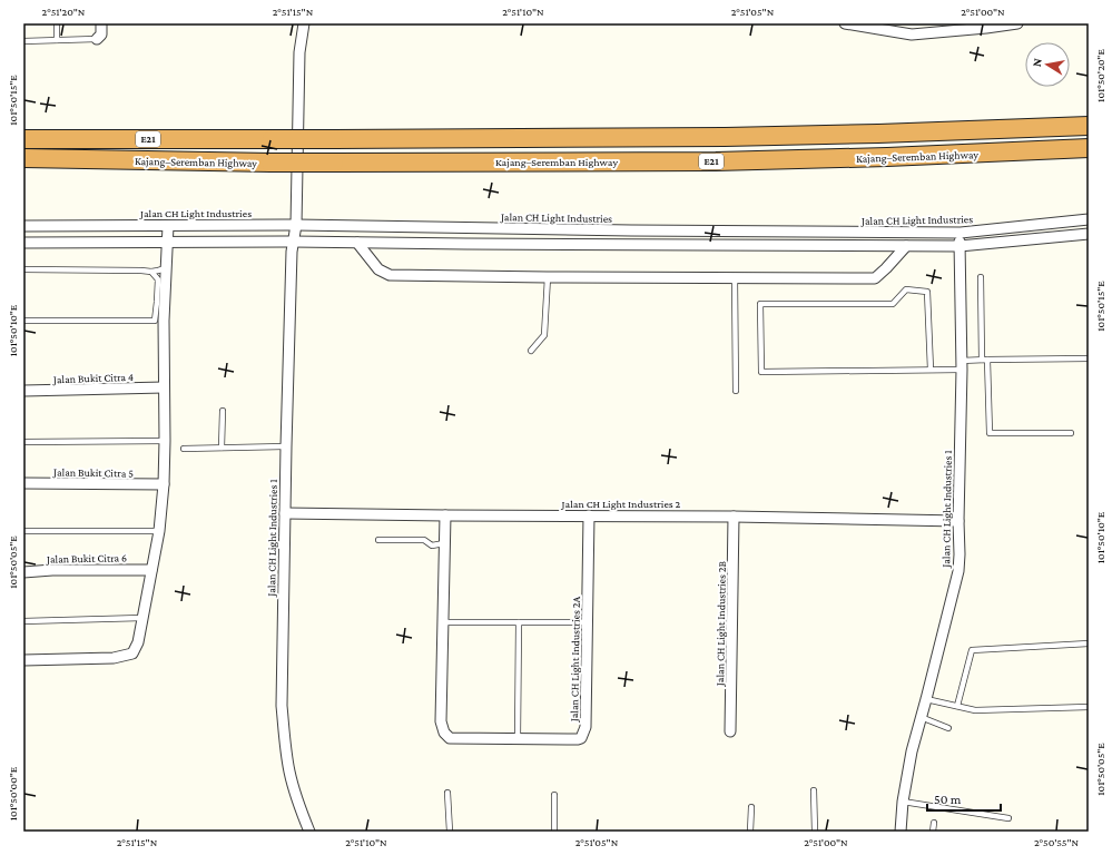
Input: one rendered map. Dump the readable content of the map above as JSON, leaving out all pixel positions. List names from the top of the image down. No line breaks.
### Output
{"streets":{"highway":["E21","Kajang–Seremban Highway"],"street":["Jalan CH Light Industries","Jalan Bukit Citra 4","Jalan Bukit Citra 5","Jalan CH Light Industries 2","Jalan CH Light Industries 1","Jalan Bukit Citra 6","Jalan CH Light Industries 2B","Jalan CH Light Industries 2A"]},"crossings":[["Jalan CH Light Industries","Jalan CH Light Industries 1"],["Jalan CH Light Industries 2","Jalan CH Light Industries 1"],["Jalan CH Light Industries 2","Jalan CH Light Industries 2B"],["Jalan CH Light Industries 2","Jalan CH Light Industries 2A"]],"scale_bar":"50 m","north":"left","coordinates":["2°51'20\"N","2°51'15\"N","2°51'10\"N","2°51'05\"N","2°51'00\"N","101°50'20\"E","101°50'15\"E","101°50'10\"E","101°50'05\"E","101°50'00\"E","2°50'55\"N"]}
